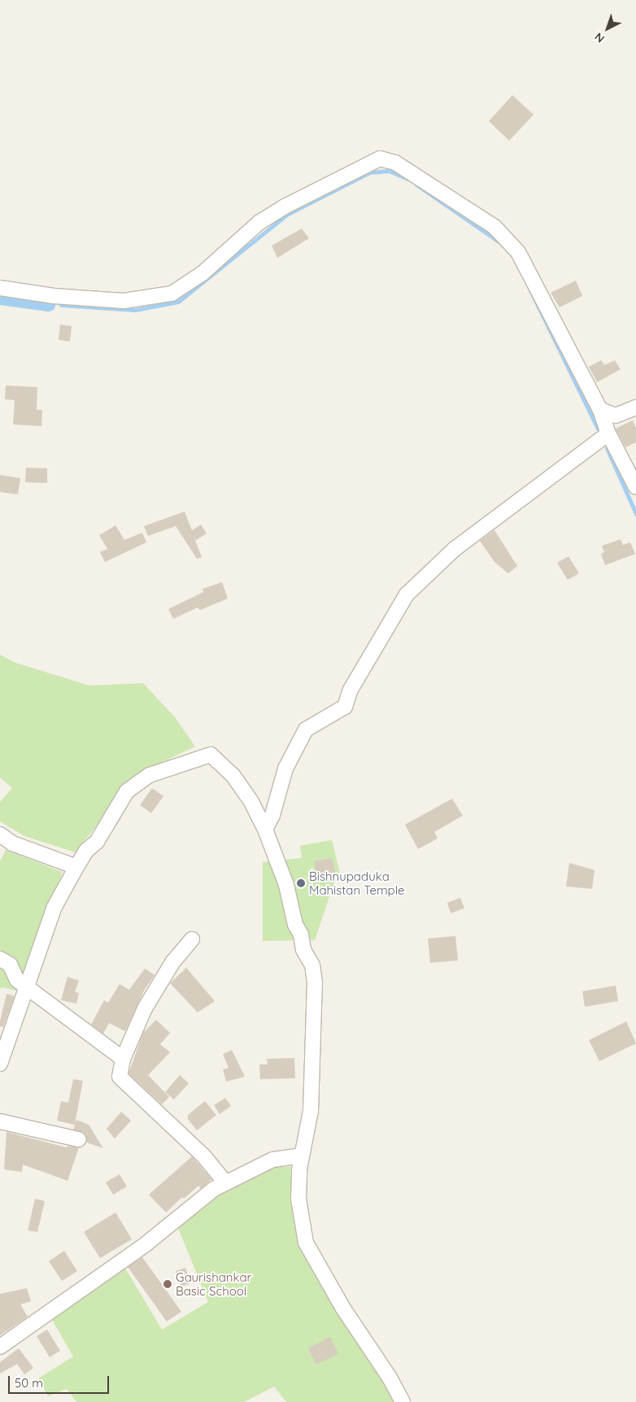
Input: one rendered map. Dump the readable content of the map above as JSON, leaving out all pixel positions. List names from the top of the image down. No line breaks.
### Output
{"places":["Bishnupaduka Mahistan Temple","Gaurishankar Basic School"],"scale_bar":"50 m","north":"bottom left"}
